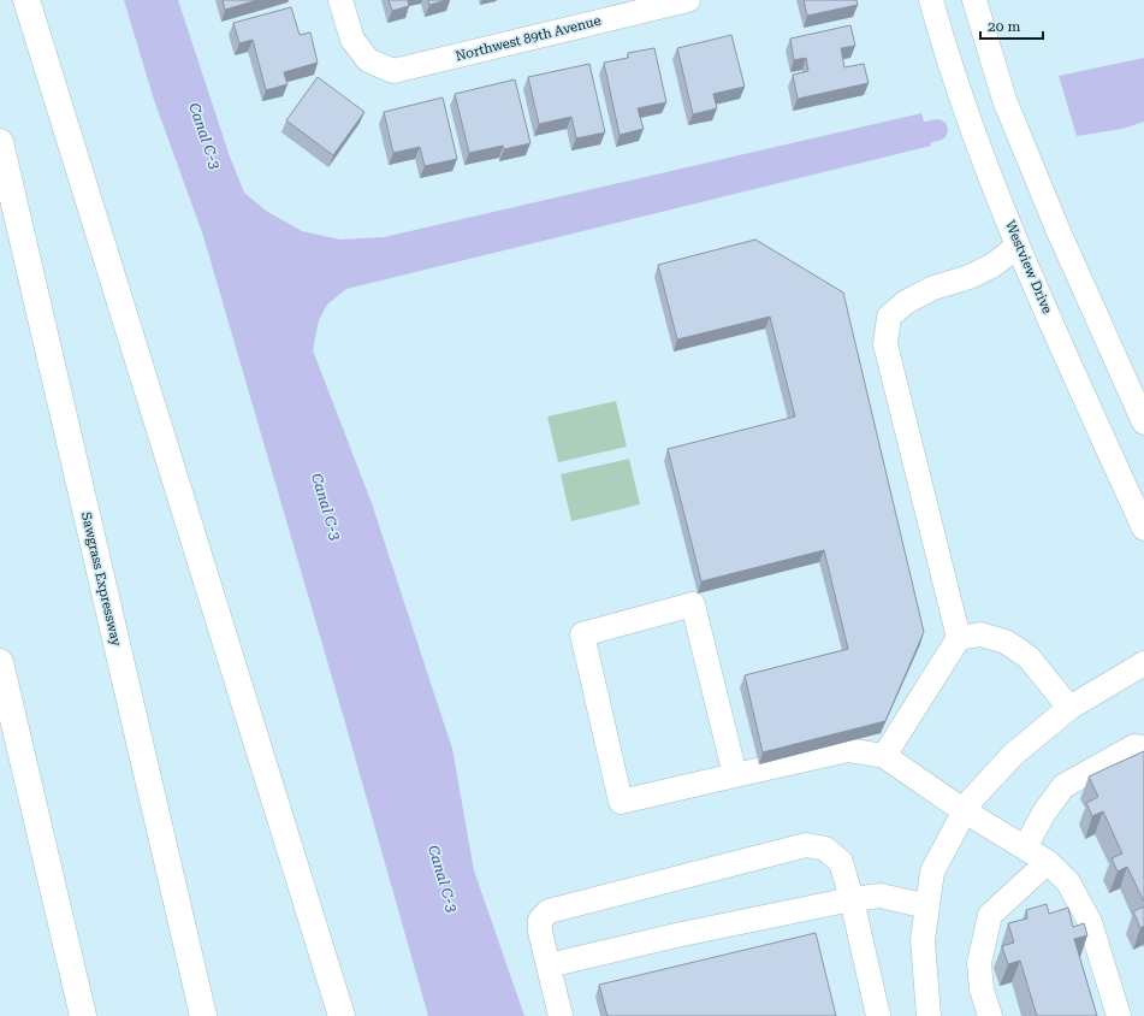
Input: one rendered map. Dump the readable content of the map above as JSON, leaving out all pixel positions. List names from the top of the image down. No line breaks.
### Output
{"streets":{"highway":["Sawgrass Expressway"],"street":["Northwest 89th Avenue","Westview Drive"]},"water":["Canal C-3"],"scale_bar":"20 m"}
